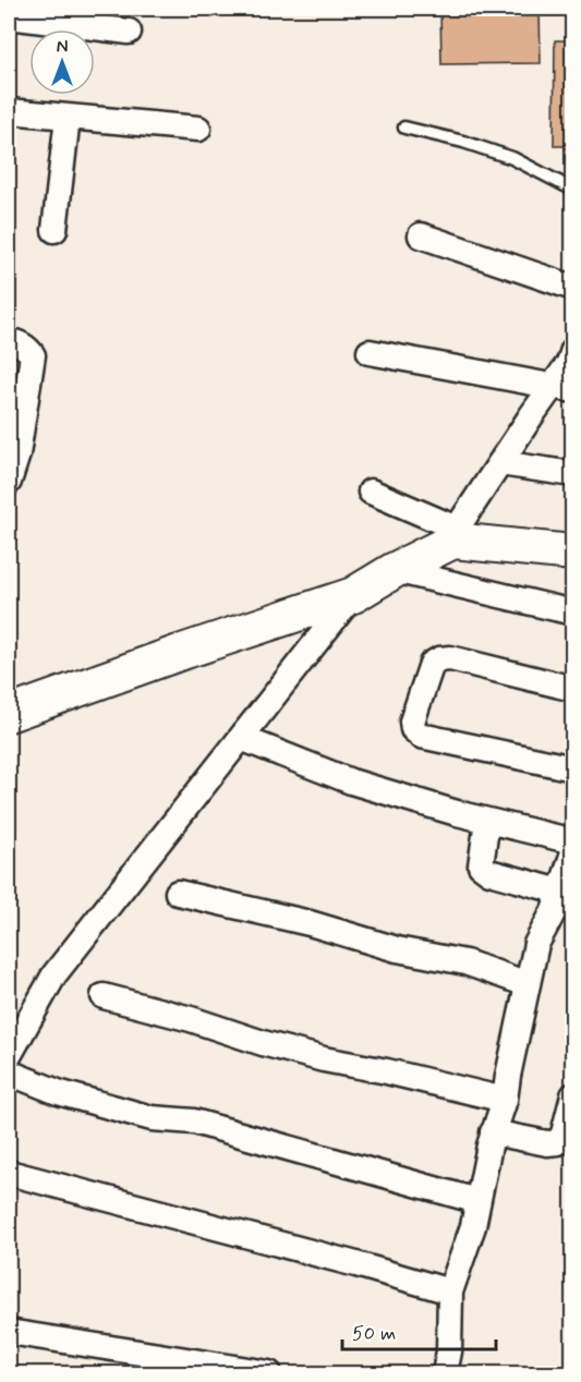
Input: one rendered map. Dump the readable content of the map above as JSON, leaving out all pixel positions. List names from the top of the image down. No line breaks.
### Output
{"scale_bar":"50 m","north":"top"}
